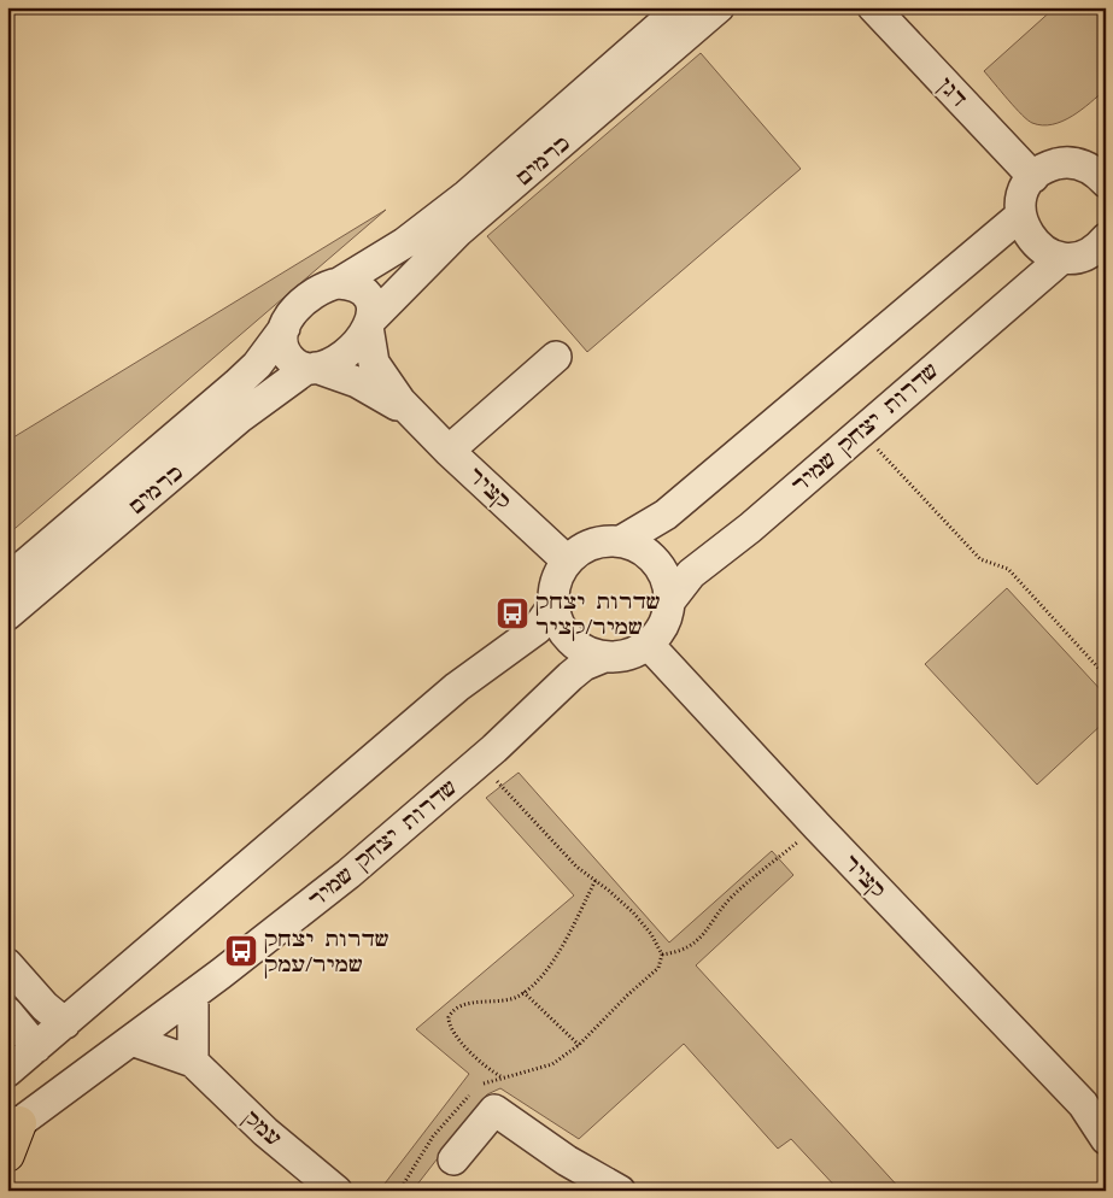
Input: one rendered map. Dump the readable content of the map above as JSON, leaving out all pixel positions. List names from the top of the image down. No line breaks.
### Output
{"streets":{"street":["דגן","כרמים","שדרות יצחק שמיר","קציר","עמק"]},"crossings":[["כרמים","קציר"],["שדרות יצחק שמיר","קציר"],["שדרות יצחק שמיר","עמק"]],"places":{"bus stop":["שדרות יצחק שמיר/קציר","שדרות יצחק שמיר/עמק"]}}
